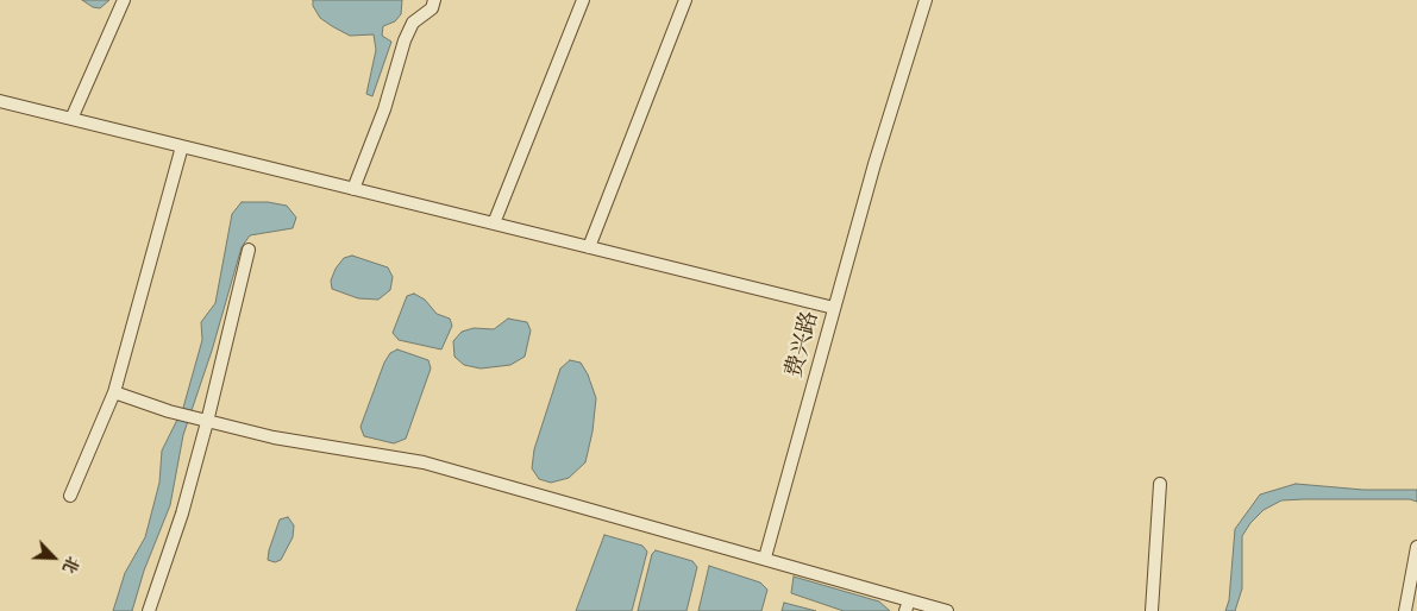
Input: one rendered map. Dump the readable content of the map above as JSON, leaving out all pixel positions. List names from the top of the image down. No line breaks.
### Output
{"streets":{"street":["费兴路"]},"north":"bottom right"}
